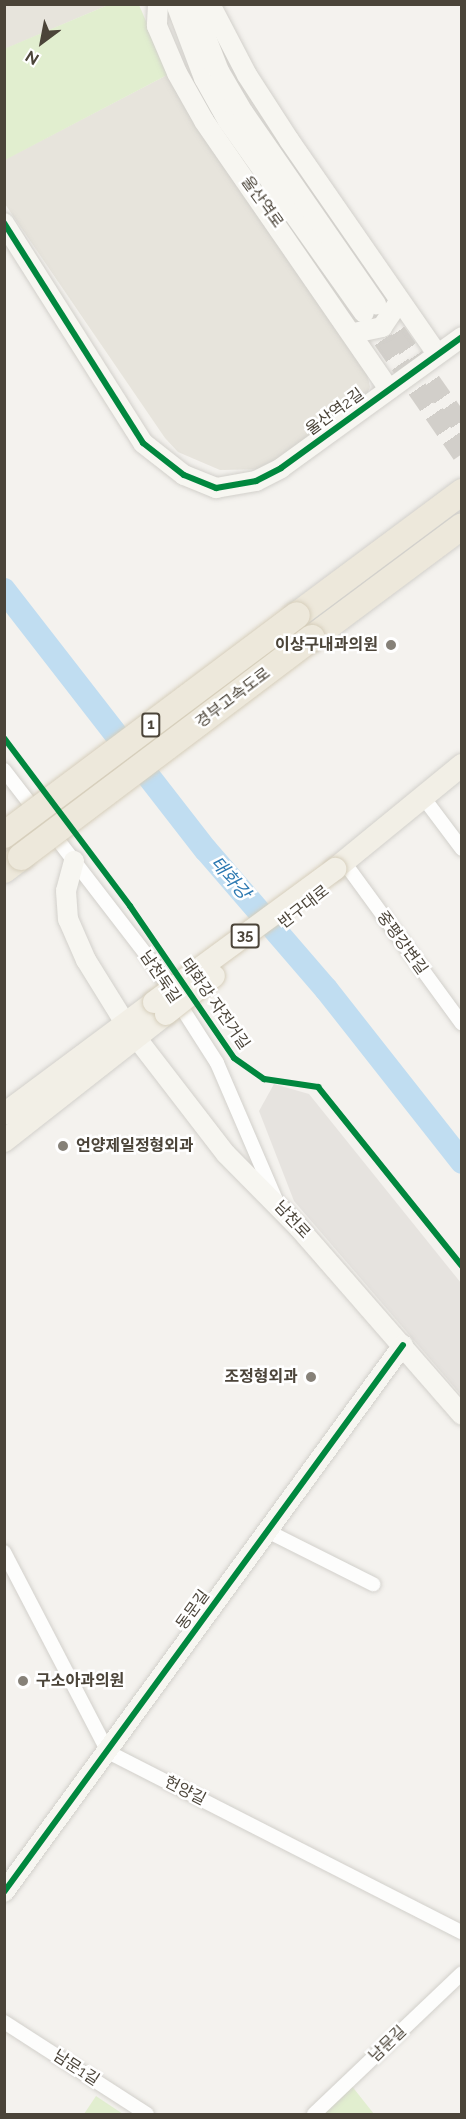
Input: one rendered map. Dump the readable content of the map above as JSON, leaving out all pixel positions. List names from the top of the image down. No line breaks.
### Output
{"streets":{"highway":["경부고속도로","1"],"main road":["울산역로","울산역2길","35","남천로","동문길"],"street":["중평강변길","남천둑길","헌양길","남문길","남문1길"],"cycle path":["태화강 자전거길"]},"crossings":[["울산역로","울산역2길"],["35","중평강변길"],["35","남천로"],["남천둑길","남천로"],["남천로","동문길"],["동문길","헌양길"]],"water":["태화강"],"places":["이상구내과의원","언양제일정형외과","조정형외과","구소아과의원"],"north":"bottom left"}
